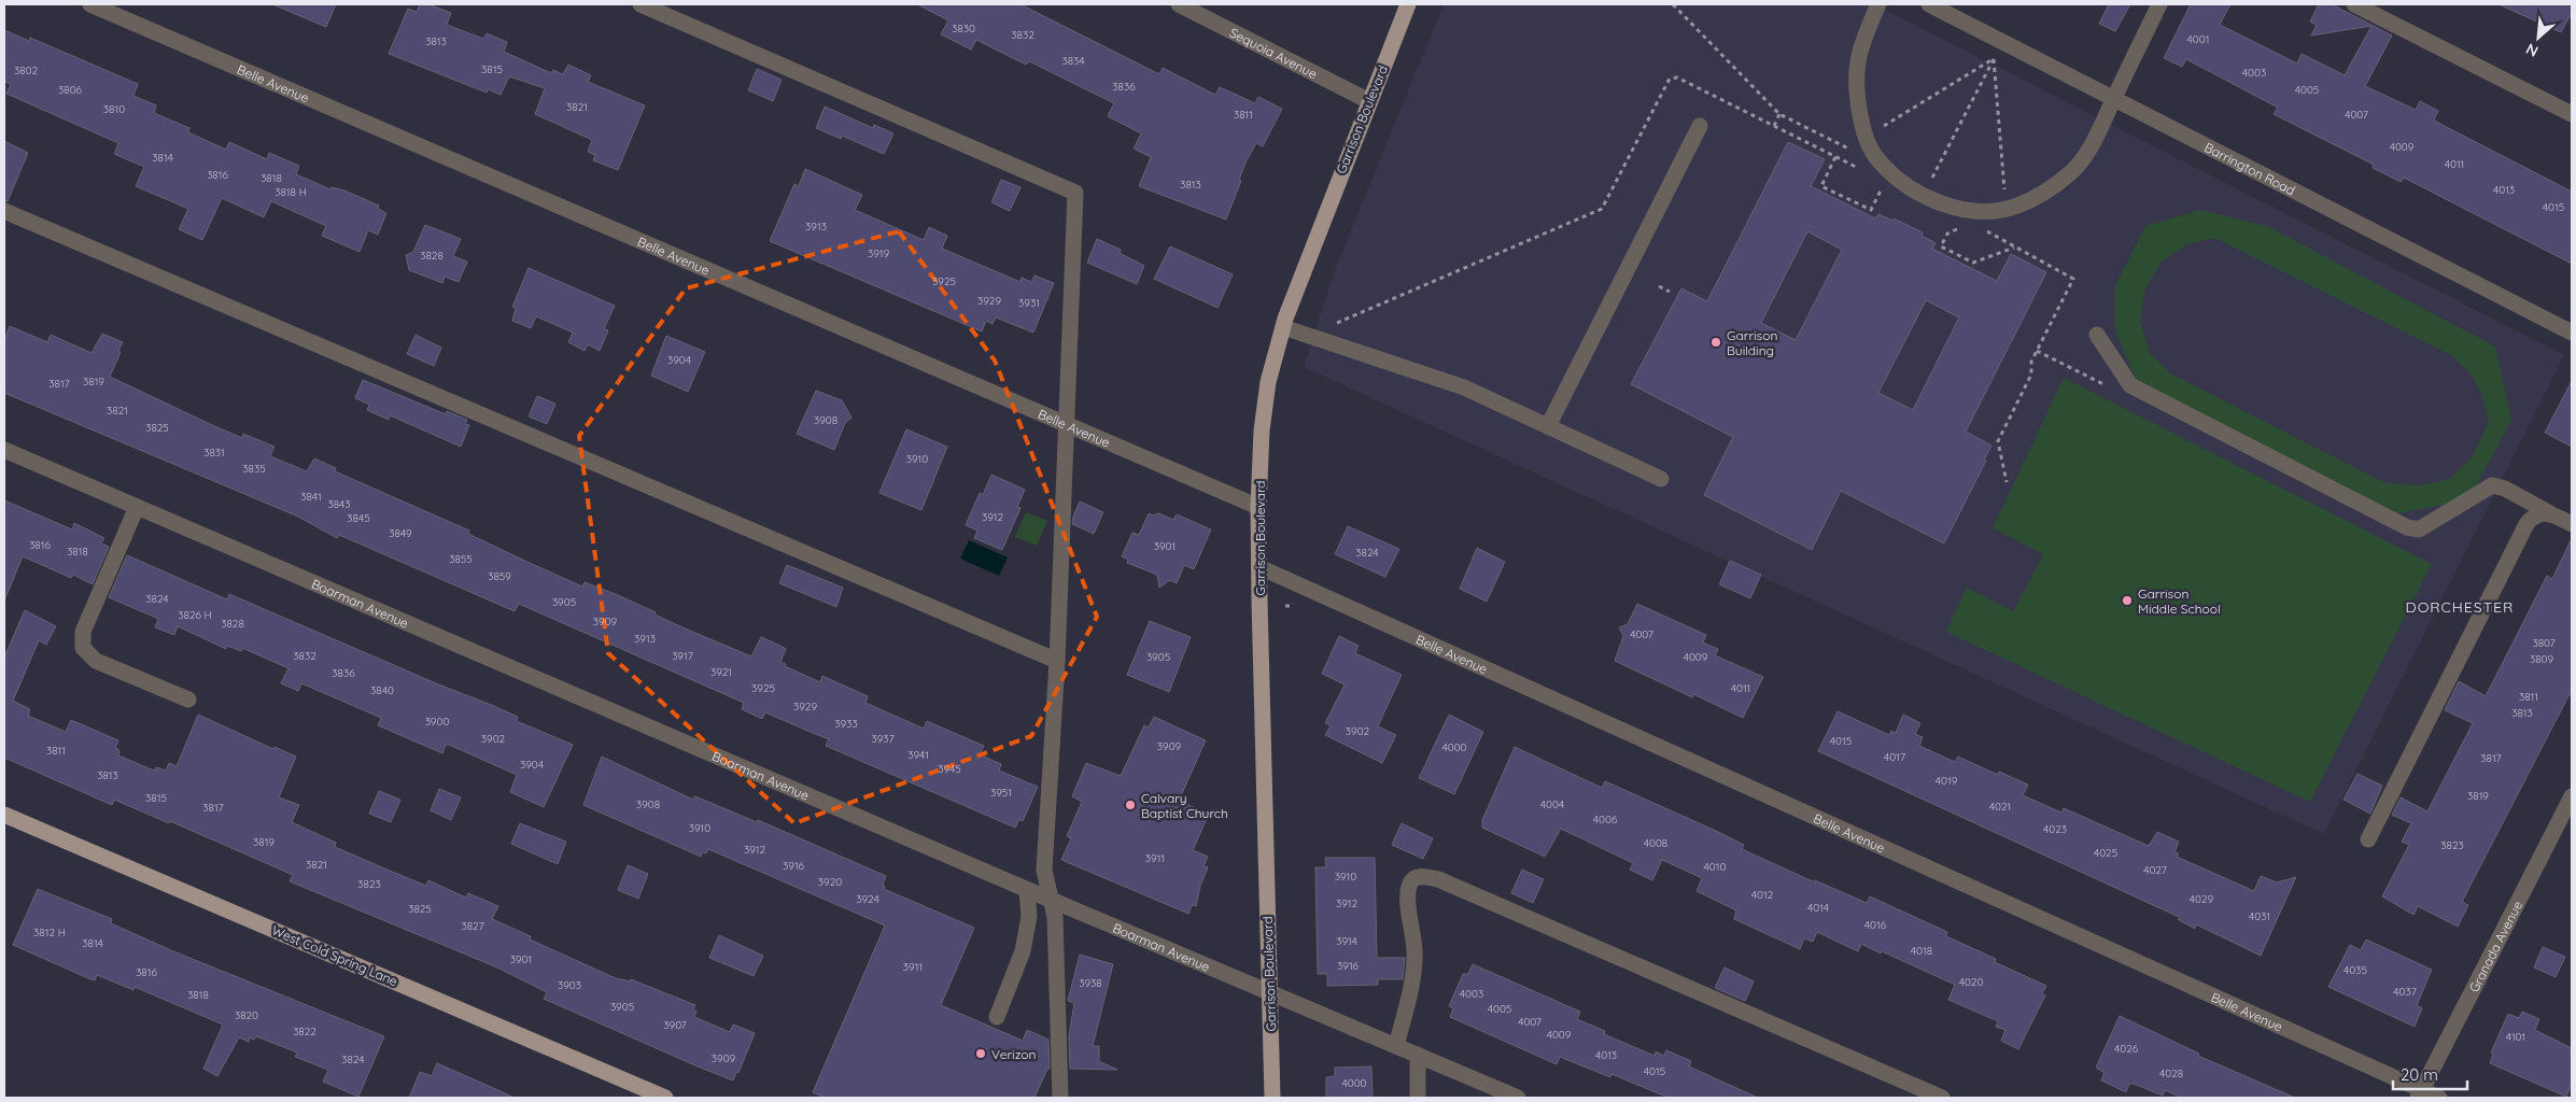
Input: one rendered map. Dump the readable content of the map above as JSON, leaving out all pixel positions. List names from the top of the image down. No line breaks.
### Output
{"streets":{"main road":["Garrison Boulevard","West Cold Spring Lane"],"street":["Sequoia Avenue","Belle Avenue","Barrington Road","Boarman Avenue","Granada Avenue"]},"crossings":[["Sequoia Avenue","Garrison Boulevard"],["Belle Avenue","Garrison Boulevard"],["Belle Avenue","Granada Avenue"],["Garrison Boulevard","Boarman Avenue"]],"districts":["DORCHESTER"],"places":["Garrison Building","Garrison Middle School","Calvary Baptist Church","Verizon"],"house_numbers":["3830","3832","4001","3813","3834","3815","3802","4003","3836","3806","4005","3821","3810","3811","4007","4009","3814","4011","3816","3818","3813","4013","3818 H","4015","3913","3919","3828","3925","3929","3931","3904","3819","3817","3821","3908","3825","3831","3910","3835","3841","3843","3912","3845","3849","3816","3901","3818","3824","3855","3859","3824","3905","3826 H","3909","3828","4007","3913","3807","3832","3917","3905","4009","3809","3921","3836","3925","4011","3840","3811","3929","3813","3900","3933","3902","3902","3937","4015","3909","4000","3811","3941","4017","3817","3904","3945","3813","4019","3951","3819","3815","3908","4004","4021","3817","4006","3910","4023","3819","4008","3823","3912","4025","3911","3821","3916","4010","4027","3910","3920","3823","4012","3924","4029","3912","4014","3825","4031","4016","3827","3812 H","3914","3814","4018","3901","3916","3911","4035","3816","4020","3938","3903","4037","4003","3818","3905","4005","3820","4007","3907","3822","4009","4101","4026","4013","3909","3824","4015","4028","4000"],"scale_bar":"20 m","north":"bottom left"}
